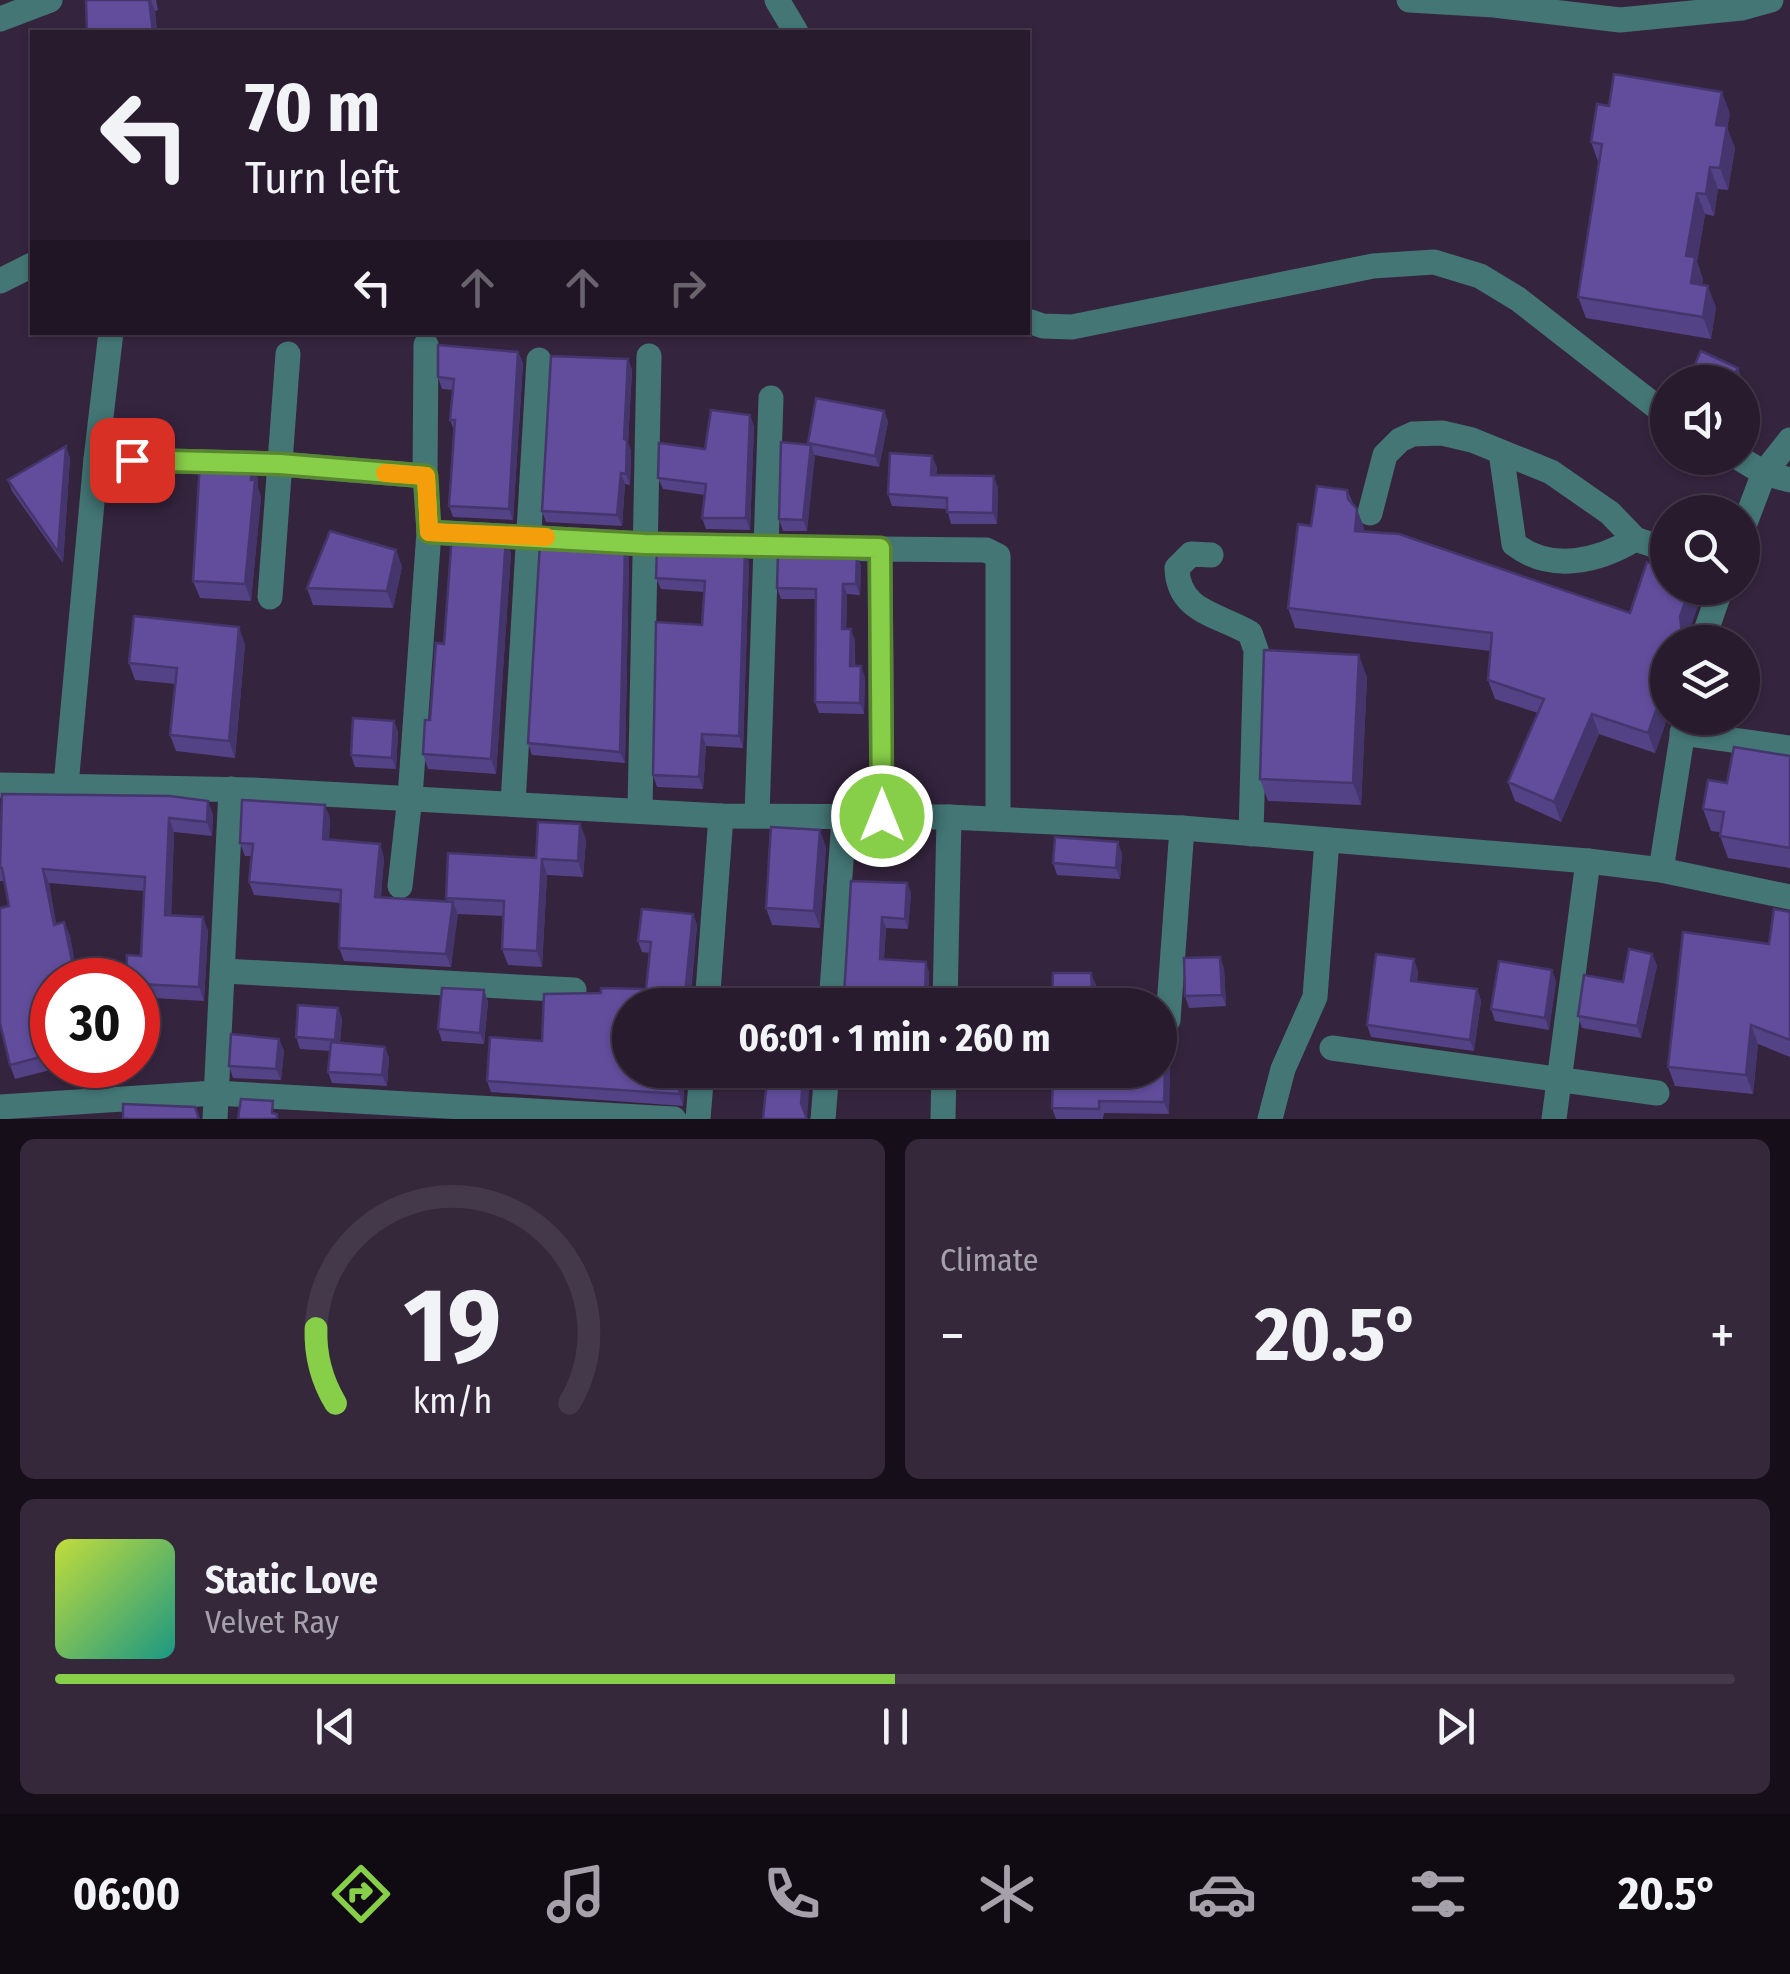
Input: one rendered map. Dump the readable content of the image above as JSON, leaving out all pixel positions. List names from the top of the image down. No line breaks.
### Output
{"page":{"turn":["70 m","Turn left"],"limit":"30","trip":"06:01 · 1 min · 260 m","tile":"Climate","heat":["−","20.5°","+"],"song":["Static Love","Velvet Ray"],"tabs":["06:00","20.5°"],"gauge":["19","km/h"]}}
